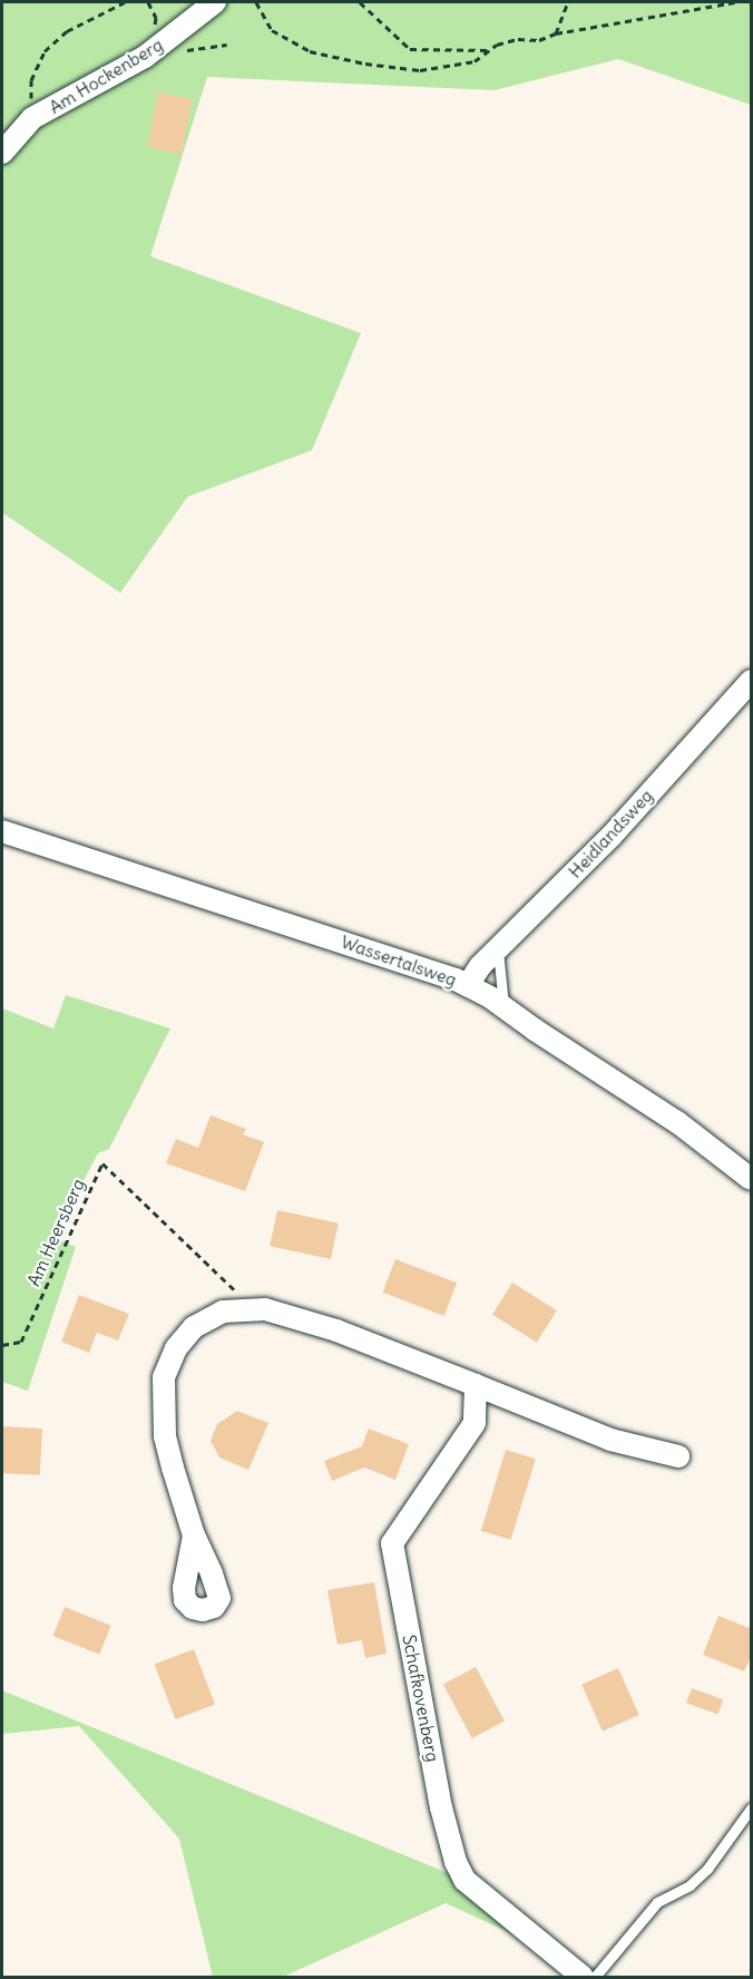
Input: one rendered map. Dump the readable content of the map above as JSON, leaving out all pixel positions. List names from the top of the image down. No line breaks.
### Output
{"streets":{"street":["Am Hockenberg","Heidlandsweg","Wassertalsweg","Schafkovenberg"],"path":["Am Heersberg"]},"crossings":[["Heidlandsweg","Wassertalsweg"]]}
